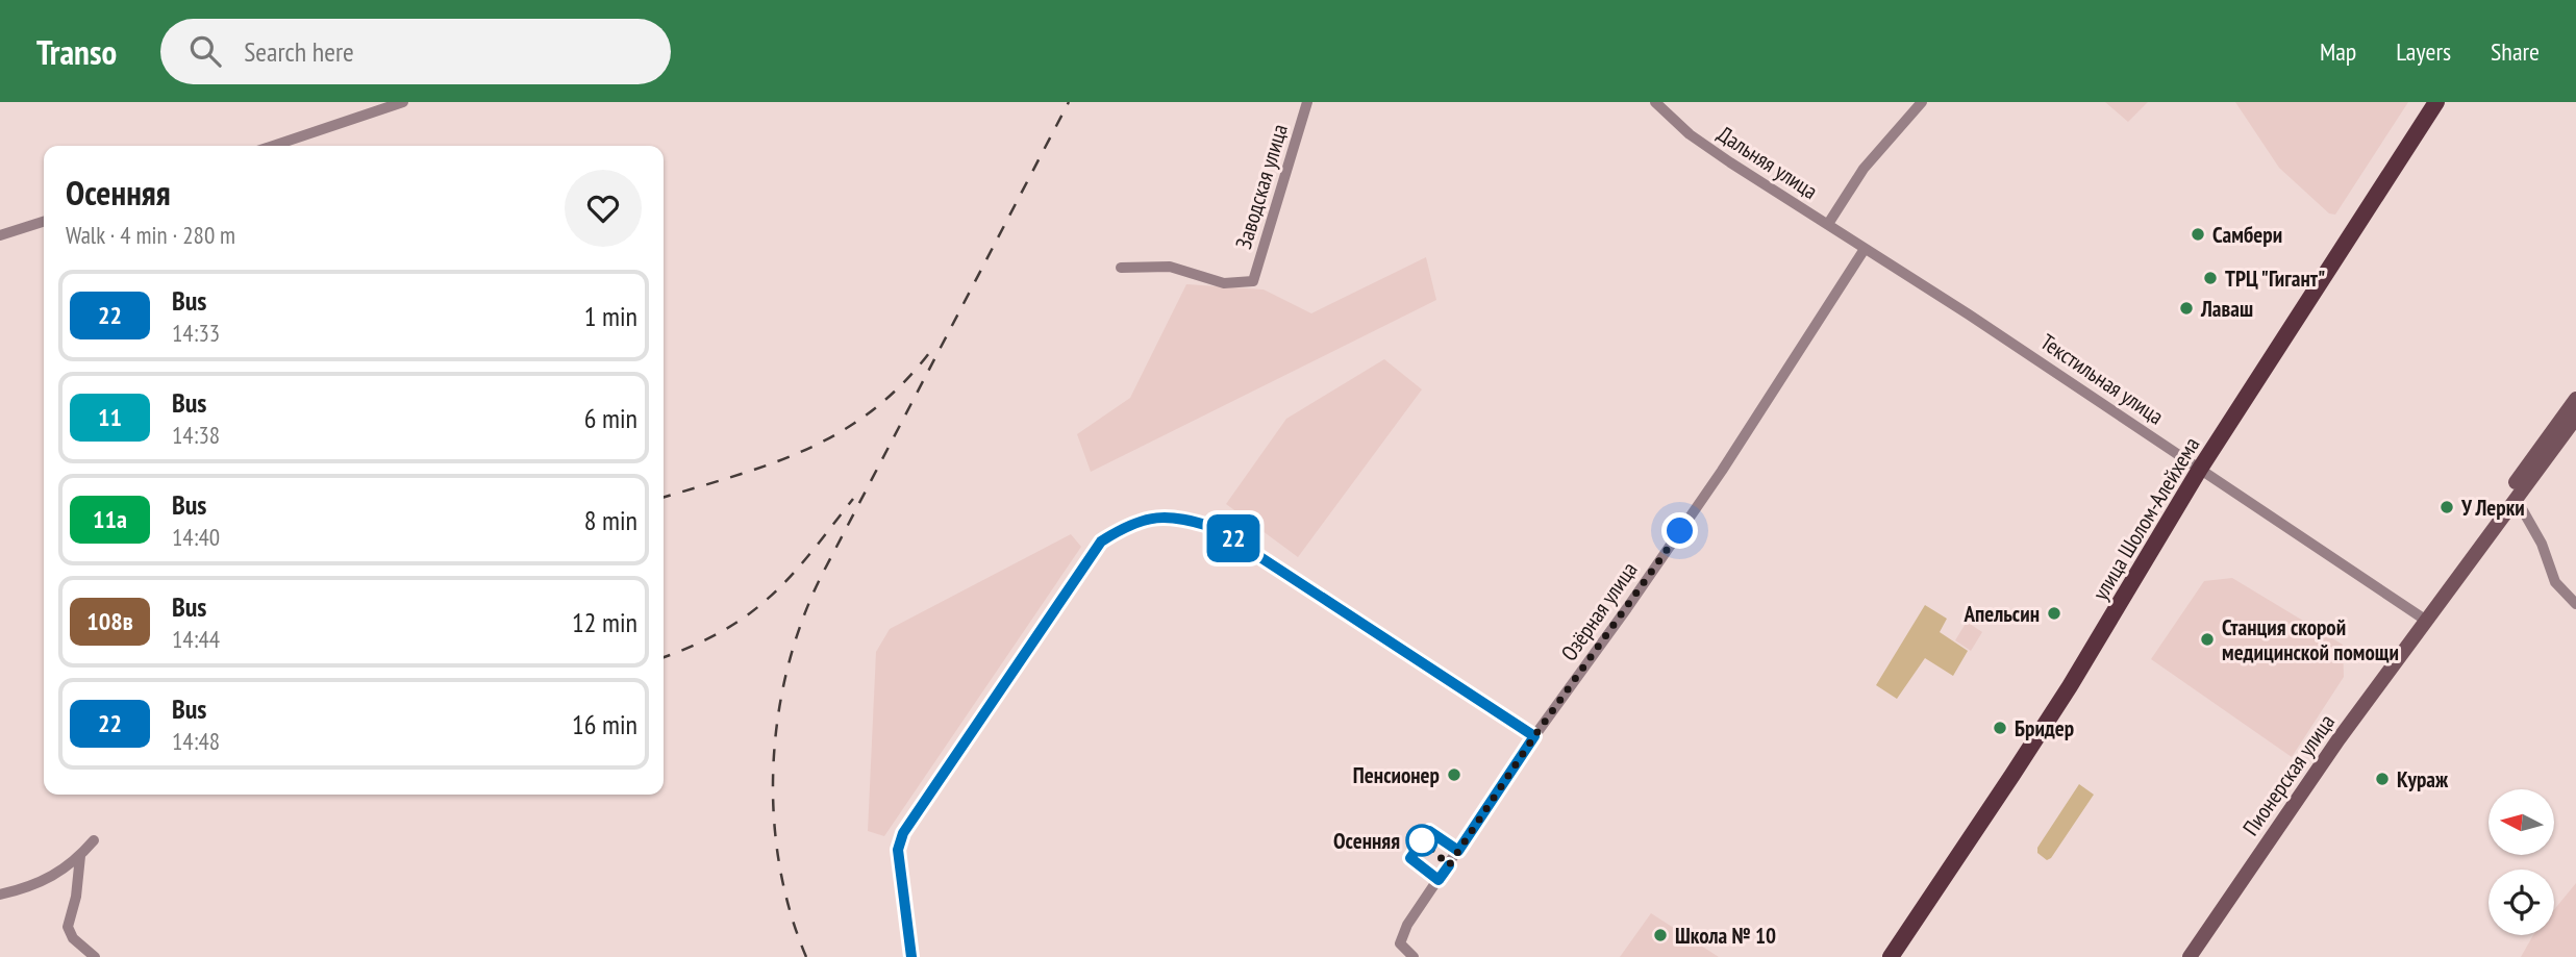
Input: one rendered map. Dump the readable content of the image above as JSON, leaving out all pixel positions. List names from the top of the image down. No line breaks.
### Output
{"streets":{"main road":["улица Шолом-Алейхема","Пионерская улица"],"street":["Дальняя улица","Заводская улица","Текстильная улица","Озёрная улица"]},"crossings":[["Дальняя улица","Текстильная улица"],["Текстильная улица","улица Шолом-Алейхема"],["Текстильная улица","Озёрная улица"],["Текстильная улица","Пионерская улица"]],"places":["Самбери","ТРЦ \"Гигант\"","Лаваш","У Лерки","Апельсин","Станция скорой медицинской помощи","Бридер","Пенсионер","Кураж","Осенняя","Школа № 10"],"lines":["bus line 22"],"north":"left","page":{"header":"Transo","search":"Search here","nav":["Map","Layers","Share"],"on_map":"22","heading":["Осенняя","Walk · 4 min · 280 m"],"list":[{"mark":"22","name":"Bus","note":"14:33","value":"1 min"},{"mark":"11","name":"Bus","note":"14:38","value":"6 min"},{"mark":"11а","name":"Bus","note":"14:40","value":"8 min"},{"mark":"108в","name":"Bus","note":"14:44","value":"12 min"},{"mark":"22","name":"Bus","note":"14:48","value":"16 min"}]}}
